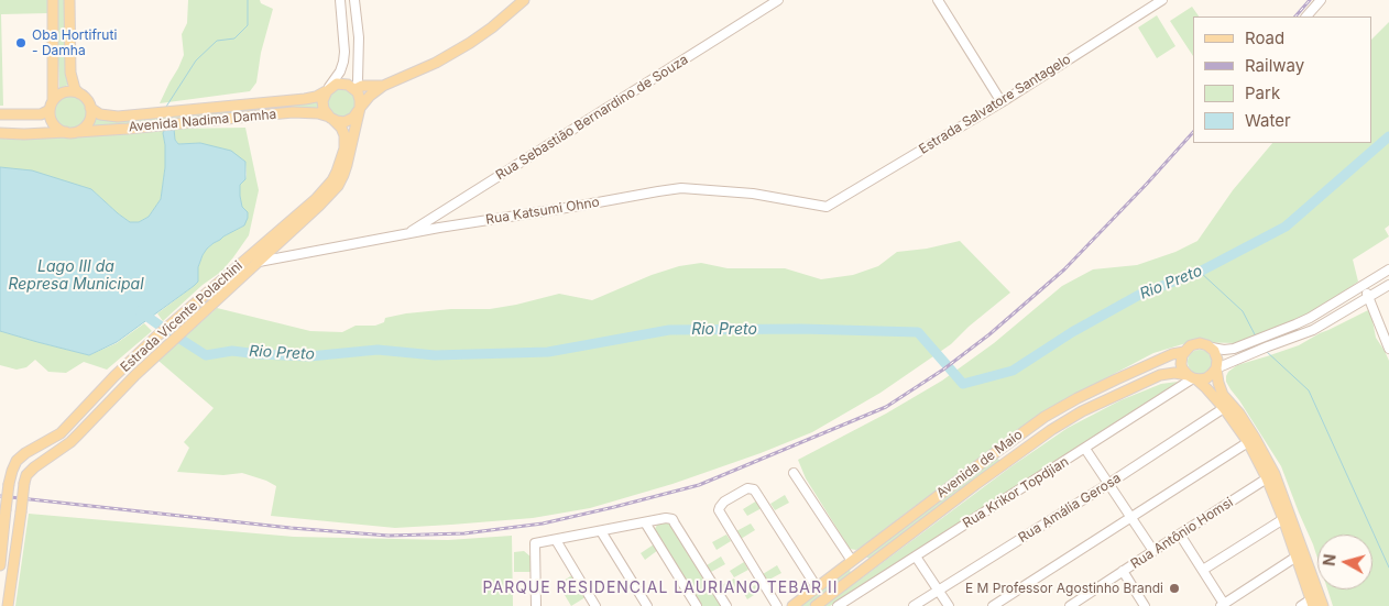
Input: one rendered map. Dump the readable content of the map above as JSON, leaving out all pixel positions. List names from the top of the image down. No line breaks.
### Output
{"streets":{"main road":["Avenida Nadima Damha","Estrada Vicente Polachini","Avenida de Maio"],"street":["Estrada Salvatore Santagelo","Rua Sebastião Bernardino de Souza","Rua Katsumi Ohno","Rua Krikor Topdjian","Rua Amália Gerosa","Rua Antônio Homsi"]},"crossings":[["Estrada Salvatore Santagelo","Rua Katsumi Ohno"],["Rua Sebastião Bernardino de Souza","Rua Katsumi Ohno"],["Avenida Nadima Damha","Estrada Vicente Polachini"],["Rua Katsumi Ohno","Estrada Vicente Polachini"],["Avenida de Maio","Rua Krikor Topdjian"]],"districts":["PARQUE RESIDENCIAL LAURIANO TEBAR II"],"water":["Lago III da Represa Municipal","Rio Preto"],"places":["Oba Hortifruti - Damha","E M Professor Agostinho Brandi"],"legend":["Road","Railway","Park","Water"],"north":"left"}
